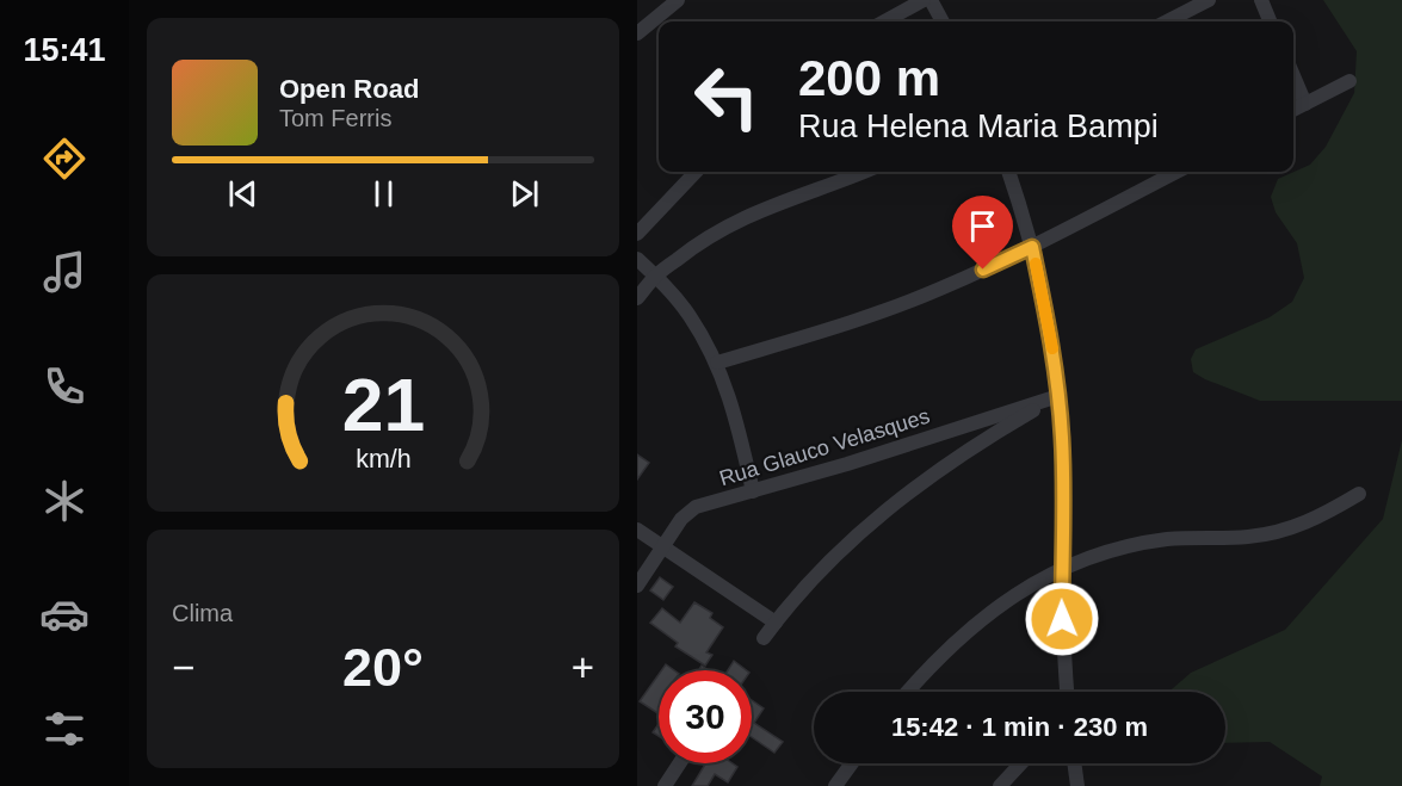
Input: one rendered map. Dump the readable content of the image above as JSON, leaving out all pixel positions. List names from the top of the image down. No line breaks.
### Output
{"streets":{"street":["Rua Glauco Velasques"]},"page":{"tabs":"15:41","turn":["200 m","Rua Helena Maria Bampi"],"song":["Open Road","Tom Ferris"],"tile":"Clima","heat":["−","20°","+"],"limit":"30","trip":"15:42 · 1 min · 230 m","gauge":["21","km/h"]}}
